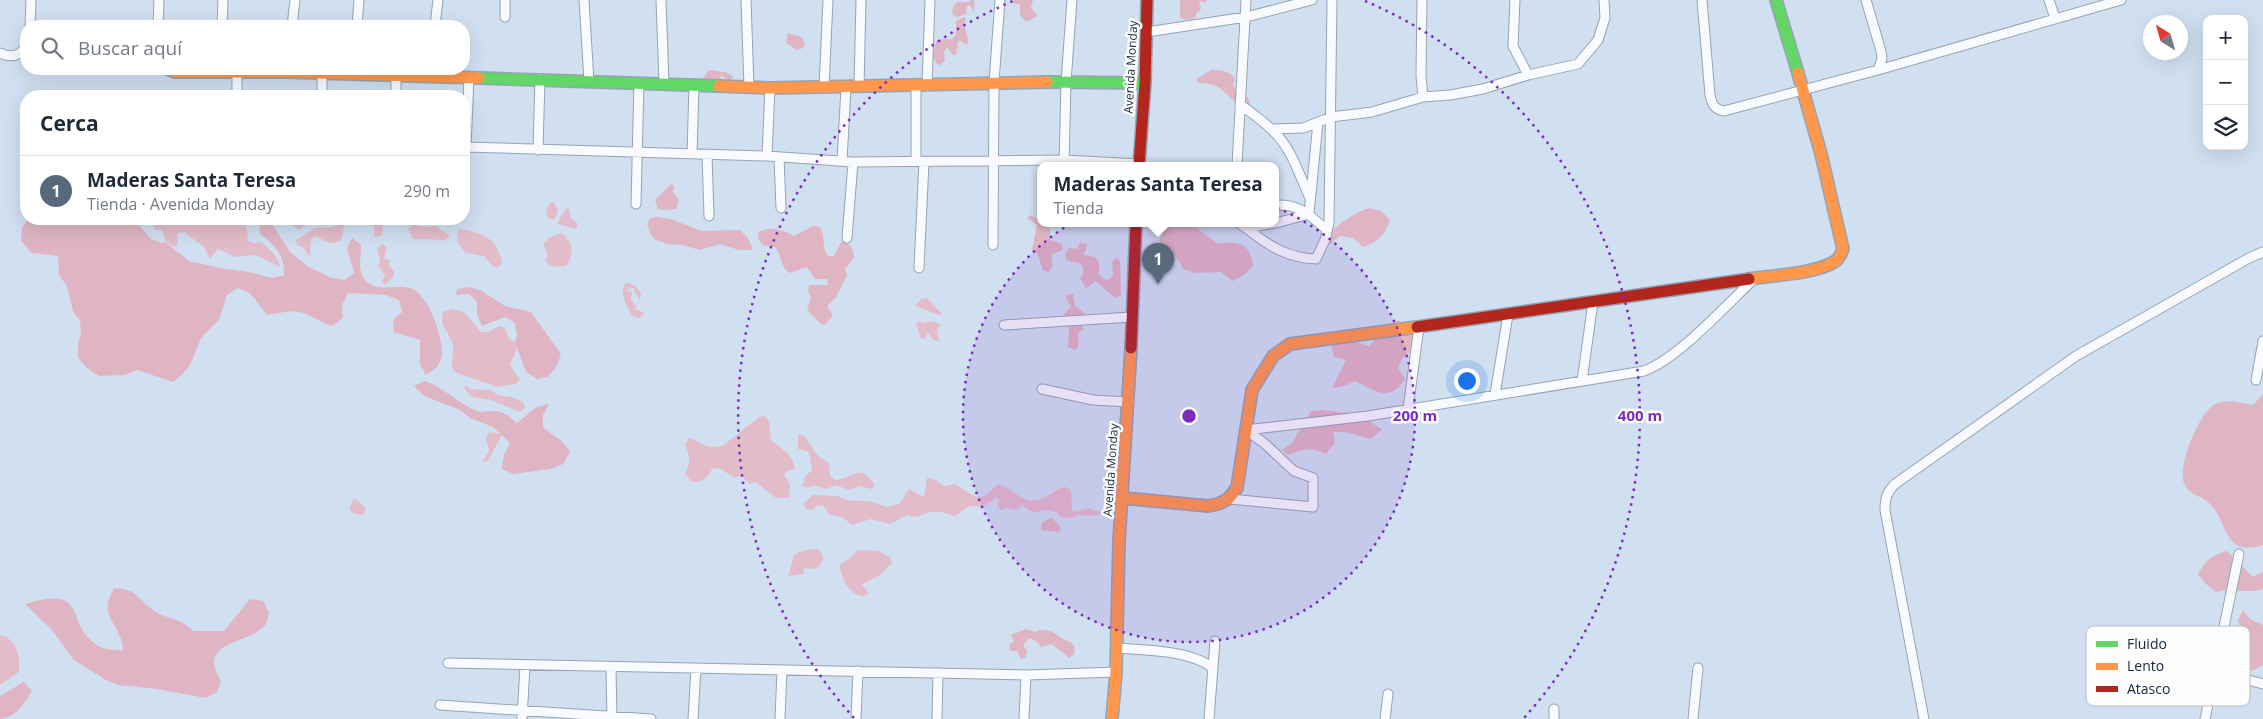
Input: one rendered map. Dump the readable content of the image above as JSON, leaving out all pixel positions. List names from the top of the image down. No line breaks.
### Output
{"streets":{"street":["Avenida Monday"]},"legend":["Fluido","Lento","Atasco"],"north":"top left","page":{"map_buttons":["+","−"],"search":"Buscar aquí","heading":"Cerca","list":[{"mark":"1","name":"Maderas Santa Teresa","note":"Tienda · Avenida Monday","value":"290 m"}],"popup":["Maderas Santa Teresa","Tienda"],"pins":"1"},"rings":["200 m","400 m"]}
